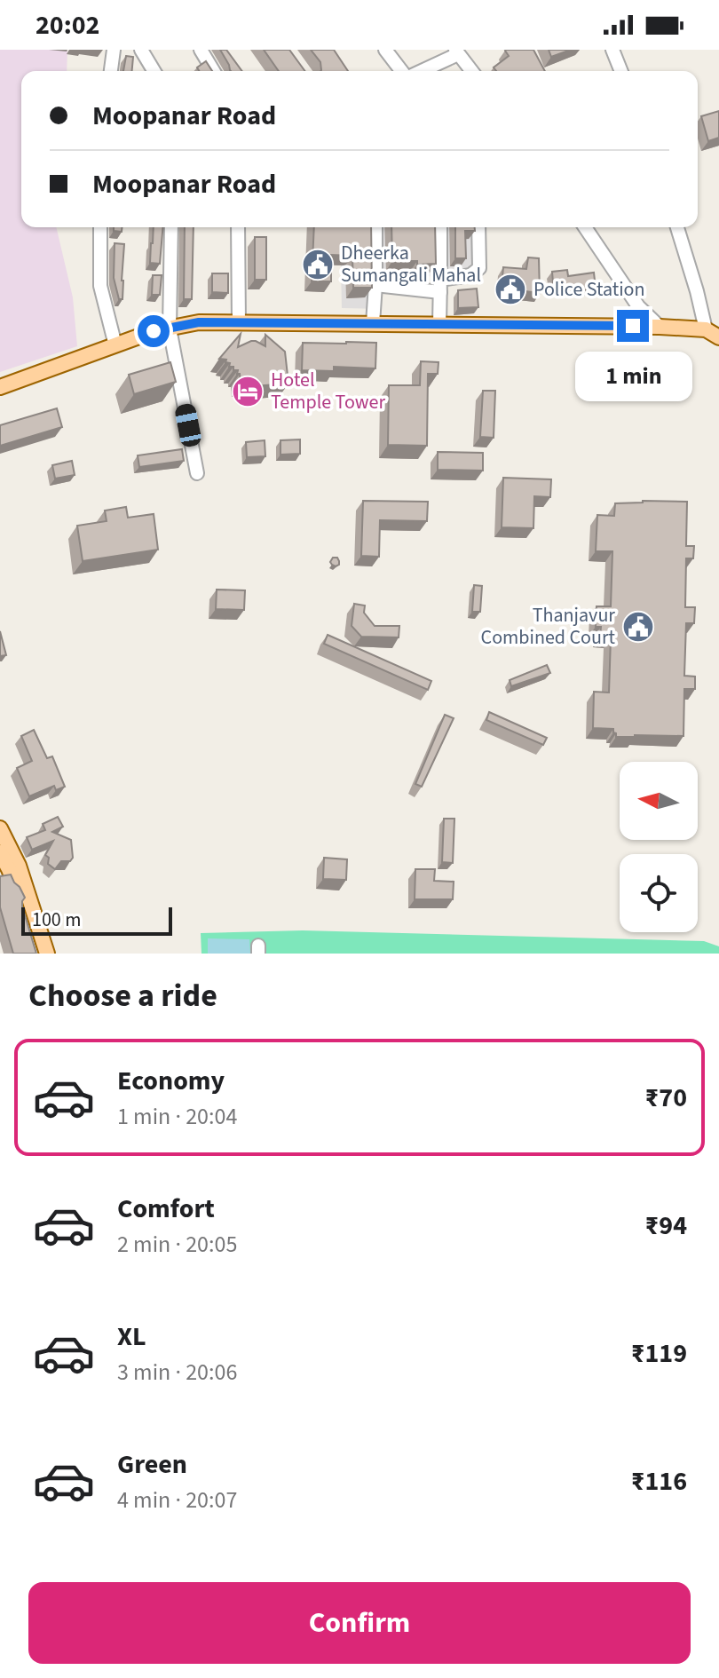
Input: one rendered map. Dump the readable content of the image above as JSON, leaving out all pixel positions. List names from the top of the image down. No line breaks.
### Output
{"places":{"public building":["Dheerka Sumangali Mahal","Police Station","Thanjavur Combined Court"],"hotel":["Hotel Temple Tower"]},"scale_bar":"100 m","north":"left","page":{"status":"20:02","banner":["Moopanar Road","Moopanar Road"],"bubble":"1 min","scale":"100 m","heading":"Choose a ride","list":[{"name":"Economy","note":"1 min · 20:04","value":"₹70"},{"name":"Comfort","note":"2 min · 20:05","value":"₹94"},{"name":"XL","note":"3 min · 20:06","value":"₹119"},{"name":"Green","note":"4 min · 20:07","value":"₹116"}],"buttons":"Confirm"}}
